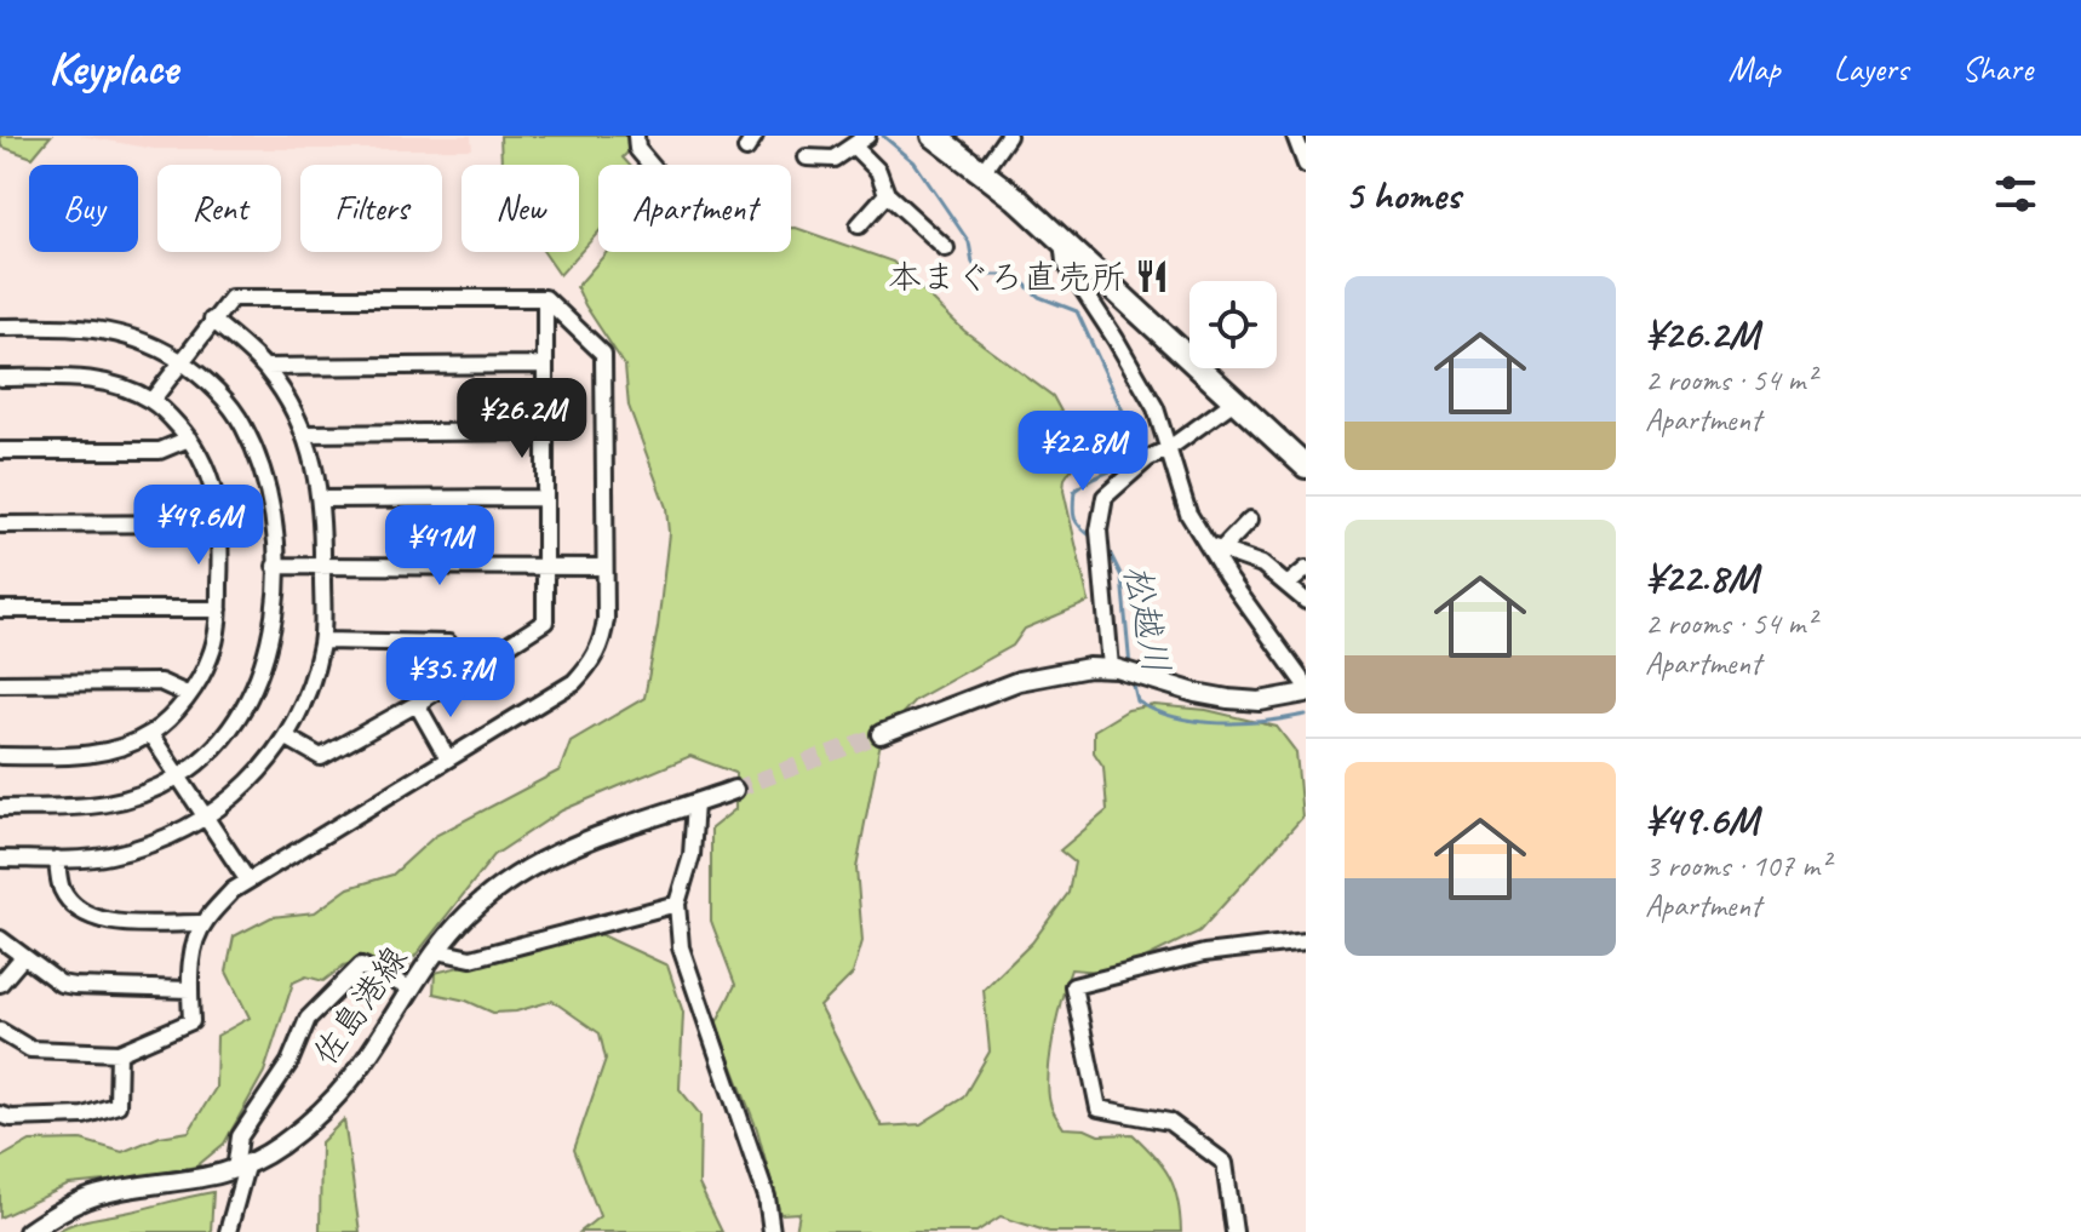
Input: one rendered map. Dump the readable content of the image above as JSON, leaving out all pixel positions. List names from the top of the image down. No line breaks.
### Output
{"streets":{"main road":["佐島港線"]},"water":["松越川"],"places":{"restaurant":["本まぐろ直売所"]},"page":{"header":"Keyplace","nav":["Map","Layers","Share"],"heading":"5 homes","chip":["Buy","Rent","Filters","New","Apartment"],"list":[{"name":"¥26.2M","note":"2 rooms · 54 m² · Apartment"},{"name":"¥22.8M","note":"2 rooms · 54 m² · Apartment"},{"name":"¥49.6M","note":"3 rooms · 107 m² · Apartment"}],"price":["¥26.2M","¥22.8M","¥49.6M","¥41M","¥35.7M"]}}
